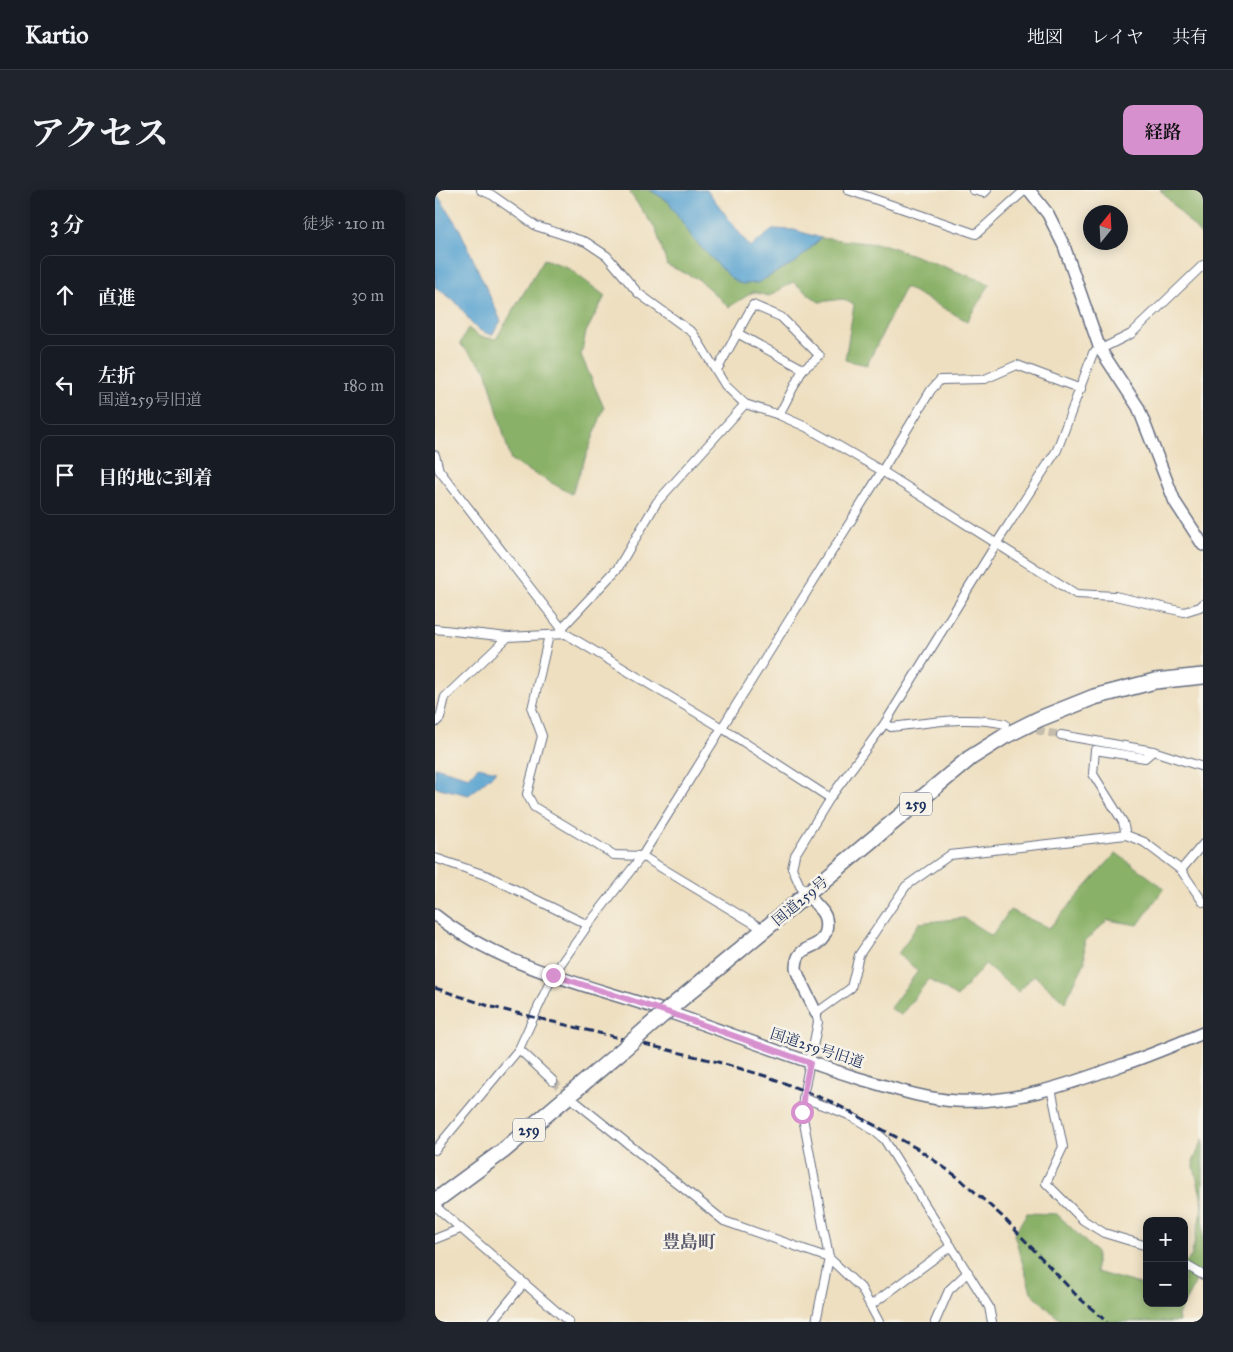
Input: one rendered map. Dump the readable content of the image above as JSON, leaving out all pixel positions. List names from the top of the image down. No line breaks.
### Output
{"streets":{"highway":["259","国道259号"],"street":["国道259号旧道"]},"districts":["豊島町"],"north":"top","page":{"header":"Kartio","nav":["地図","レイヤ","共有"],"title":"アクセス","buttons":"経路","heading":["3 分","徒歩 · 210 m"],"list":[["直進","30 m"],["左折","国道259号旧道","180 m"],"目的地に到着"],"map_buttons":["+","−"]}}
